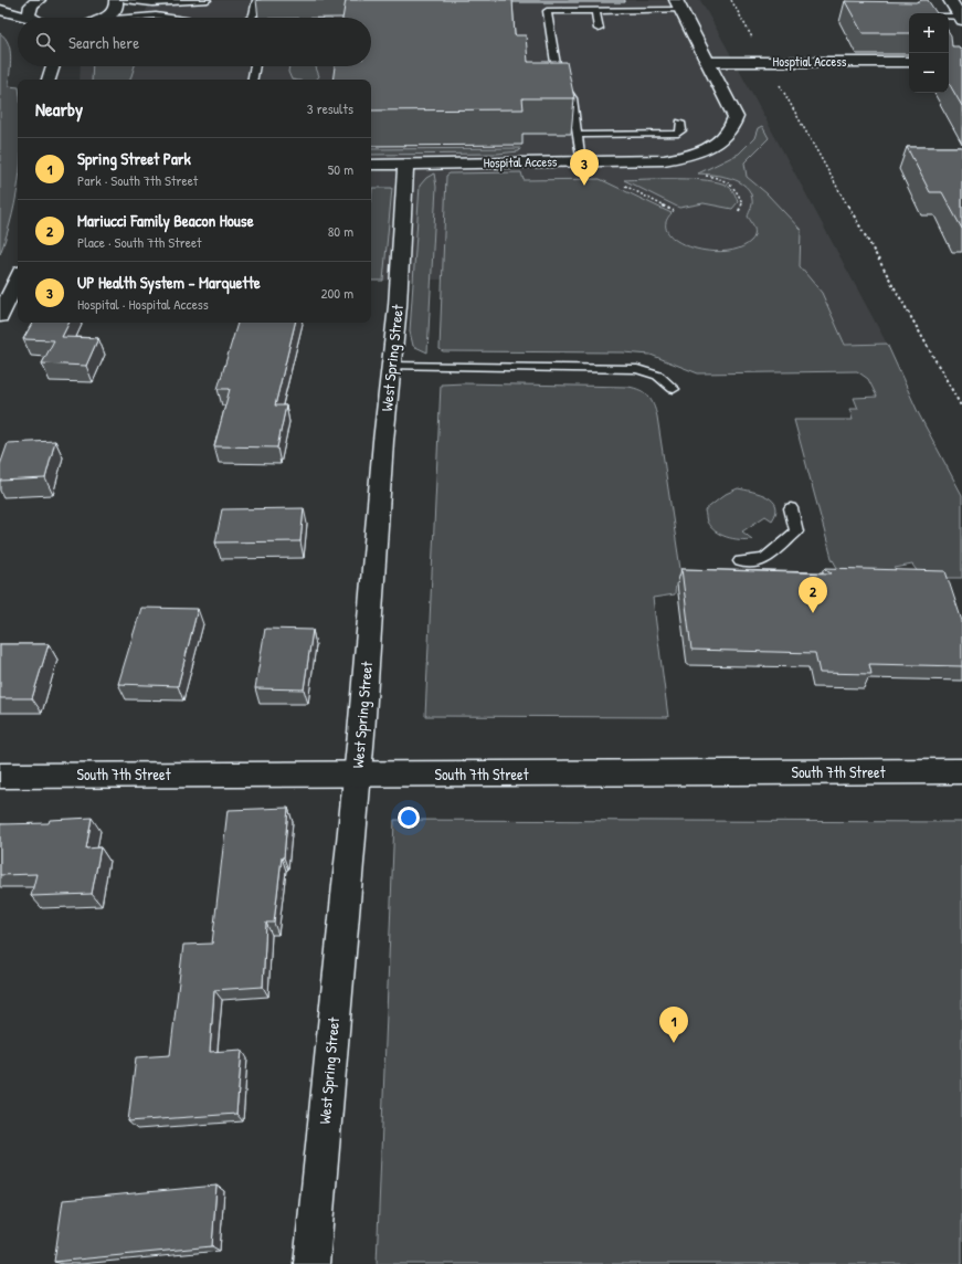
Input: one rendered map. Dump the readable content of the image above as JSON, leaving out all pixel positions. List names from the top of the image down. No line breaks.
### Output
{"streets":{"street":["Hosptial Access","Hospital Access","West Spring Street","South 7th Street"]},"crossings":[["Hosptial Access","Hospital Access"],["Hospital Access","West Spring Street"],["West Spring Street","South 7th Street"]],"page":{"map_buttons":["+","−"],"search":"Search here","heading":["Nearby","3 results"],"list":[{"mark":"1","name":"Spring Street Park","note":"Park · South 7th Street","value":"50 m"},{"mark":"2","name":"Mariucci Family Beacon House","note":"Place · South 7th Street","value":"80 m"},{"mark":"3","name":"UP Health System - Marquette","note":"Hospital · Hospital Access","value":"200 m"}],"pins":["3","2","1"]}}
